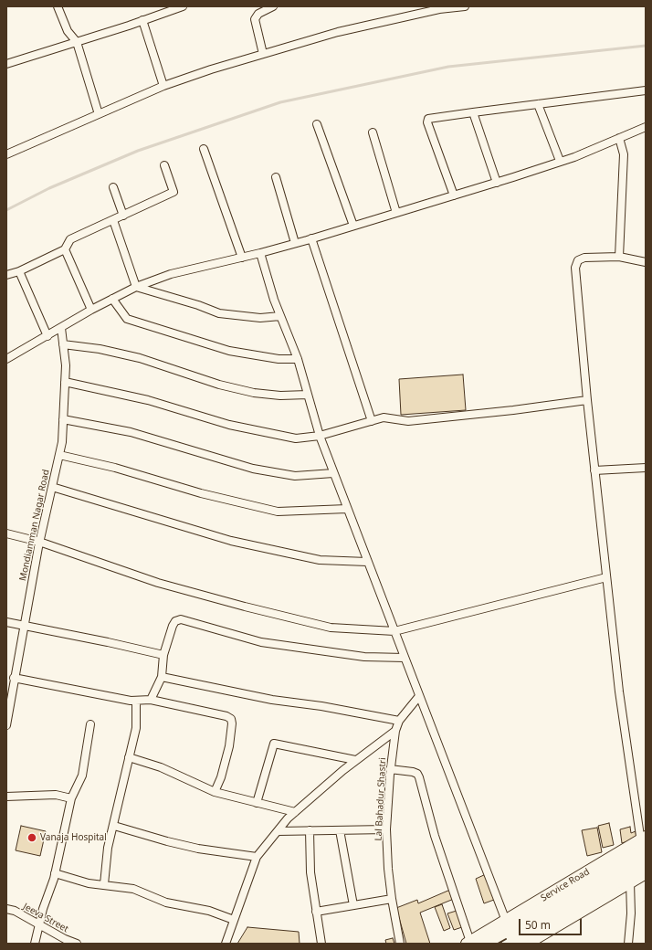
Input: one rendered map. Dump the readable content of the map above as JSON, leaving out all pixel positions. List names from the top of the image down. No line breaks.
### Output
{"streets":{"street":["Mondiamman Nagar Road","Lal Bahadur Shastri","Service Road","Jeeva Street"]},"places":["Vanaja Hospital"],"scale_bar":"50 m"}
